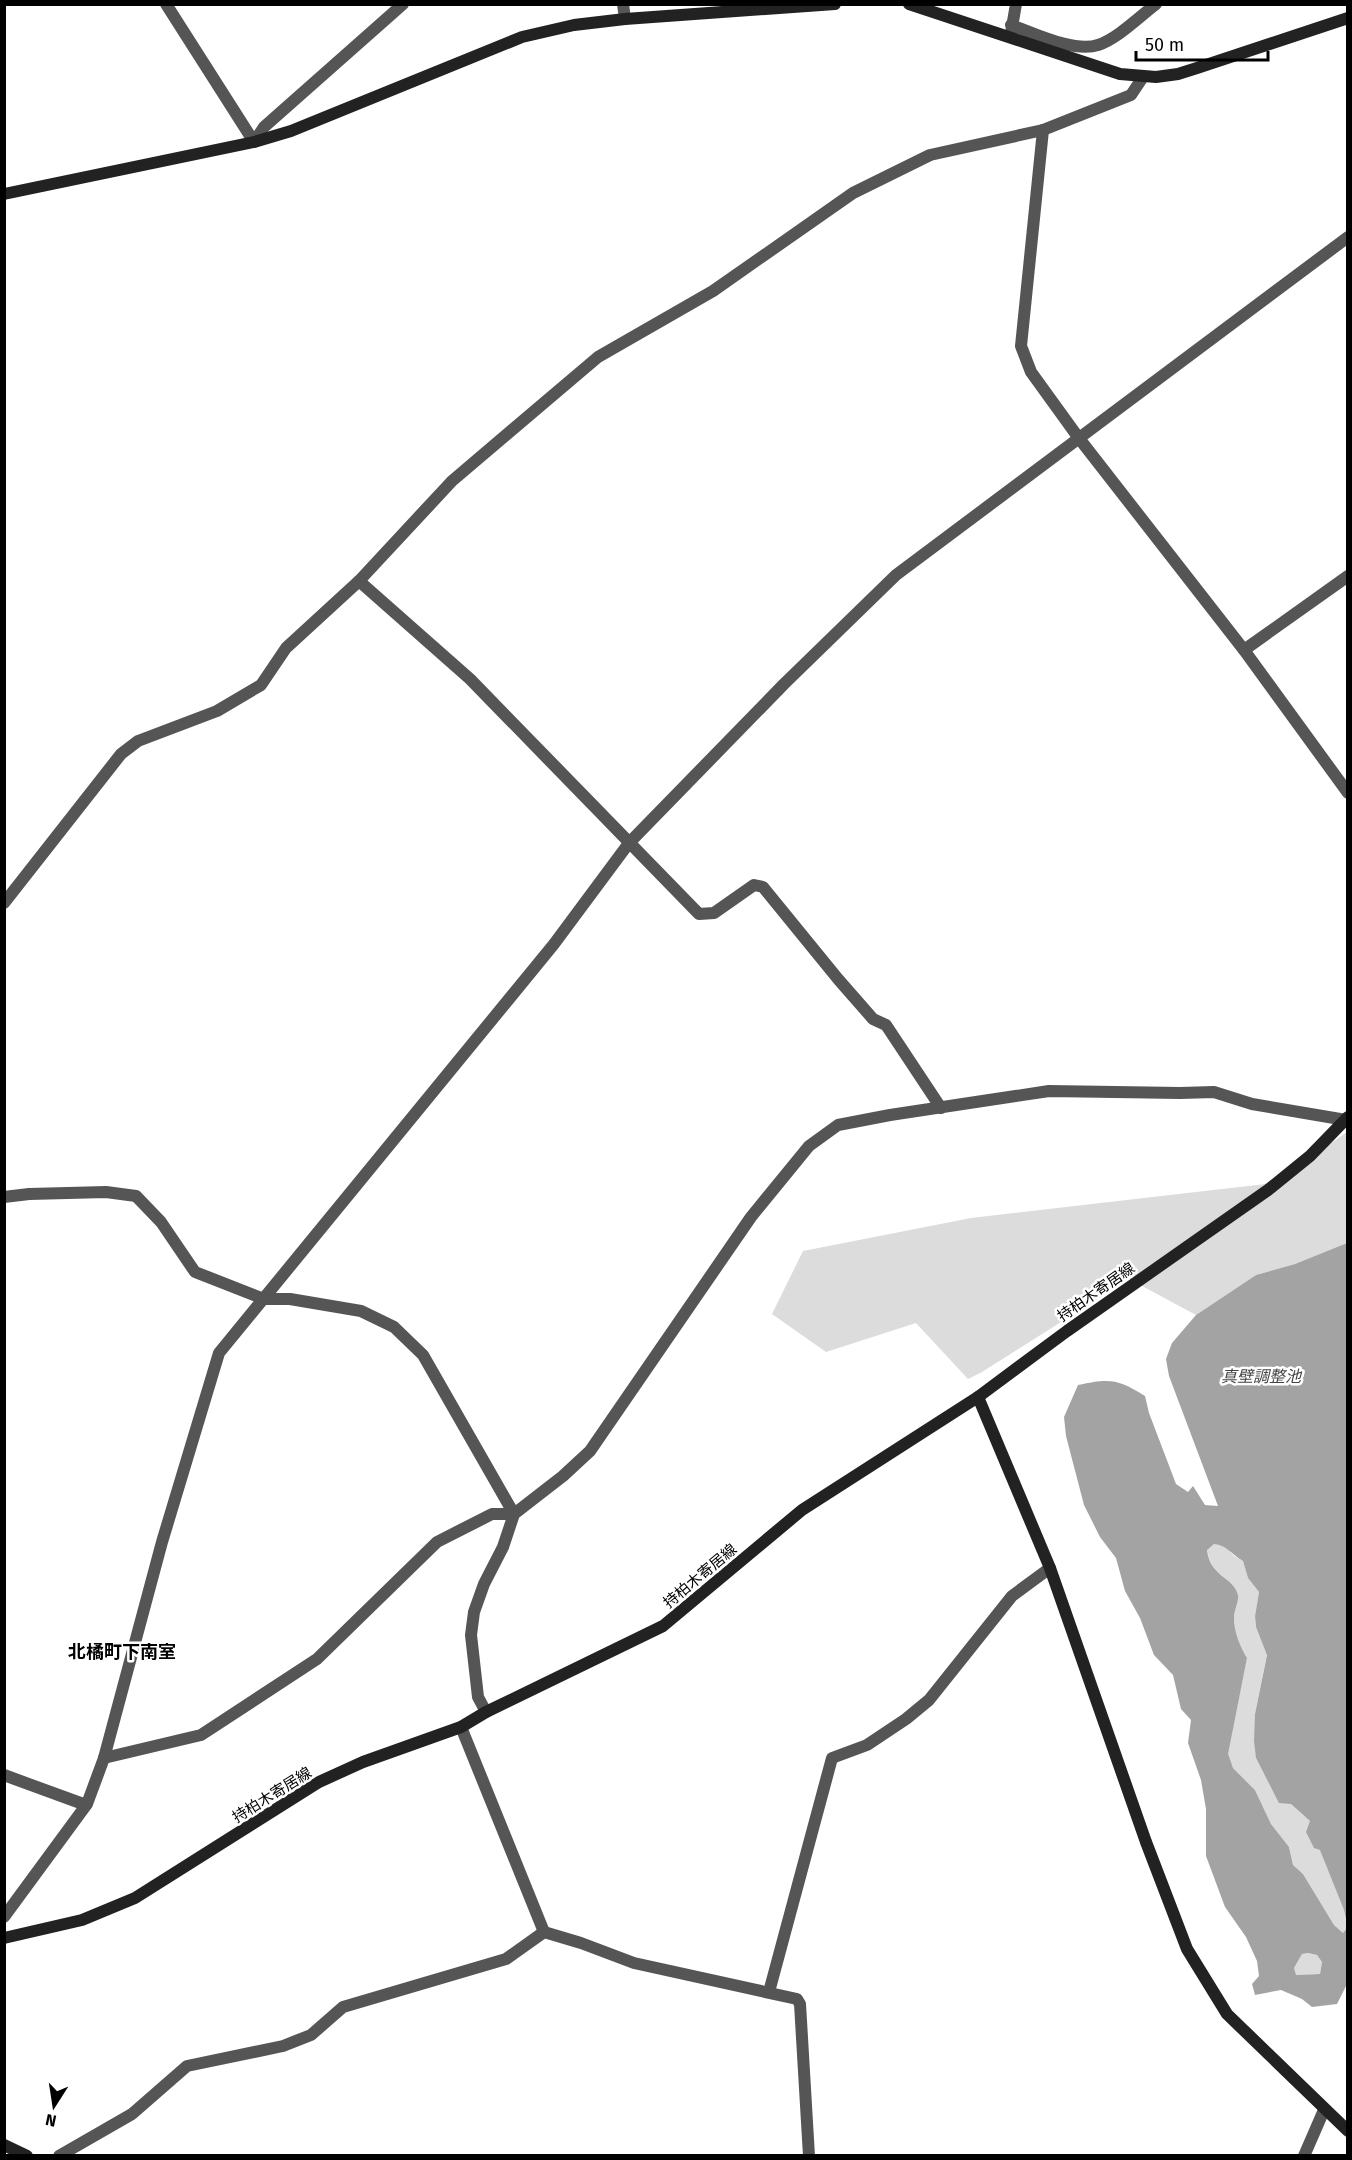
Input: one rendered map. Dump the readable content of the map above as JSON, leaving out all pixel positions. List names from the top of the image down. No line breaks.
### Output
{"streets":{"street":["持柏木寄居線"]},"districts":["北橘町下南室"],"water":["真壁調整池"],"scale_bar":"50 m","north":"bottom"}
